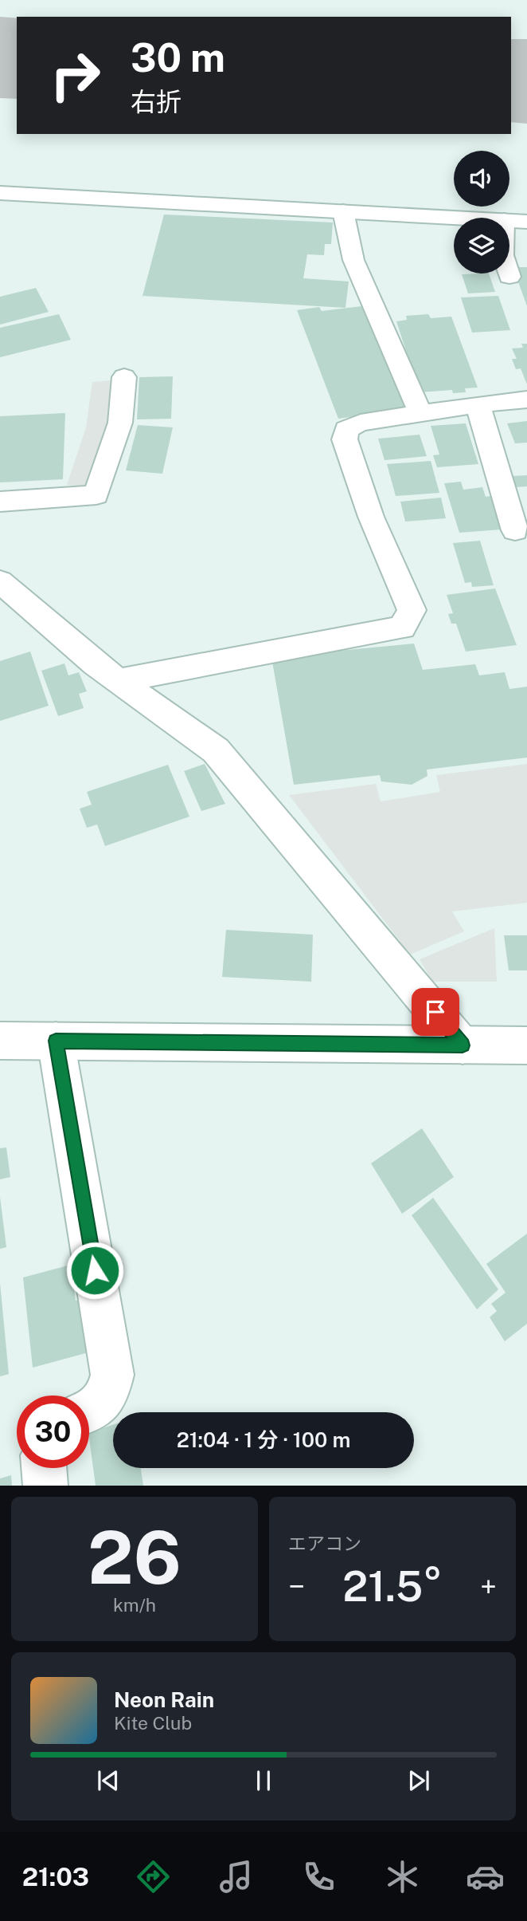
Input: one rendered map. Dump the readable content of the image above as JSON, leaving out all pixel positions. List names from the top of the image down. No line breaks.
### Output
{"page":{"turn":["30 m","右折"],"limit":"30","trip":"21:04 · 1 分 · 100 m","tile":[["26","km/h"],"エアコン"],"heat":["−","21.5°","+"],"song":["Neon Rain","Kite Club"],"tabs":"21:03"}}
